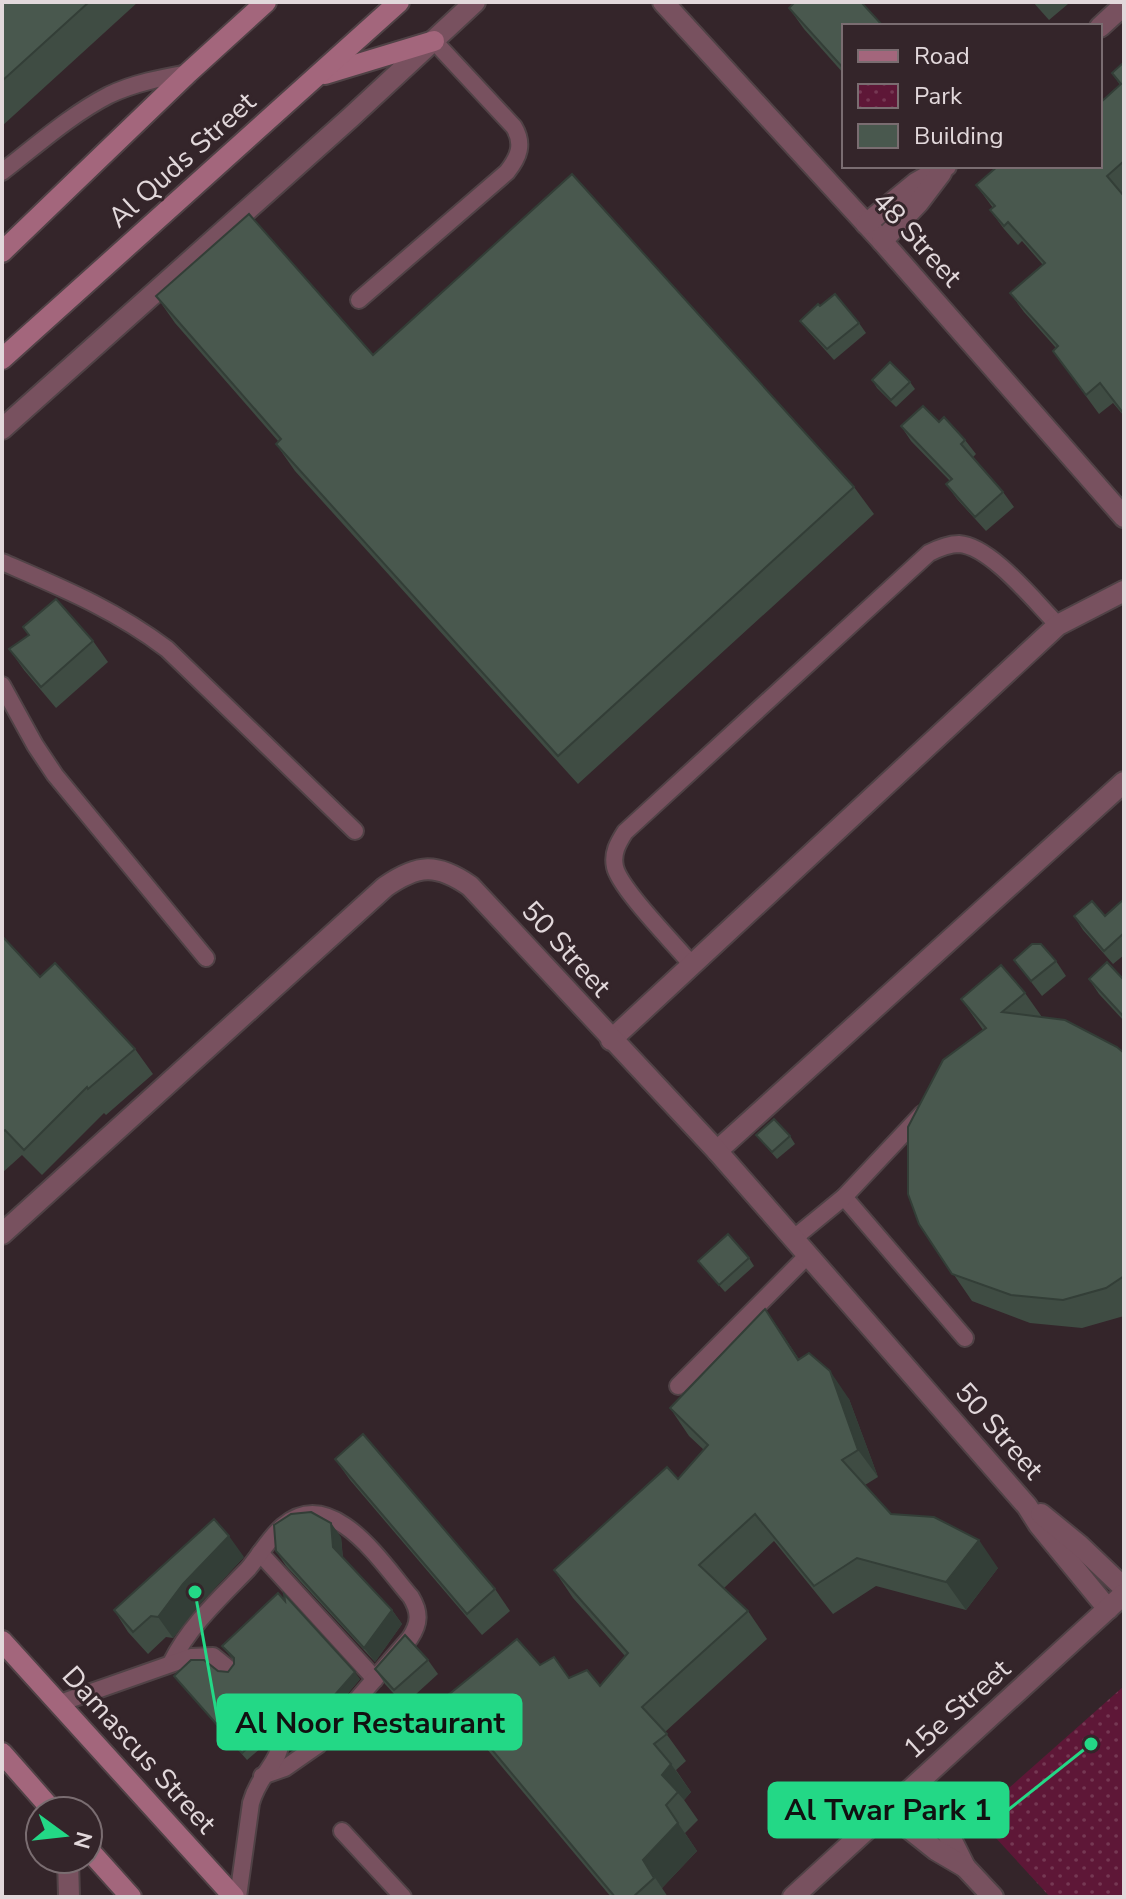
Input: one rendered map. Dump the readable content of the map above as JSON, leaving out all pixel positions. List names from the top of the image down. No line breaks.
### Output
{"streets":{"main road":["Al Quds Street","Damascus Street"],"street":["48 Street","50 Street","15e Street"]},"crossings":[["50 Street","15e Street"]],"places":["Al Noor Restaurant","Al Twar Park 1"],"legend":["Road","Park","Building"],"north":"right"}
